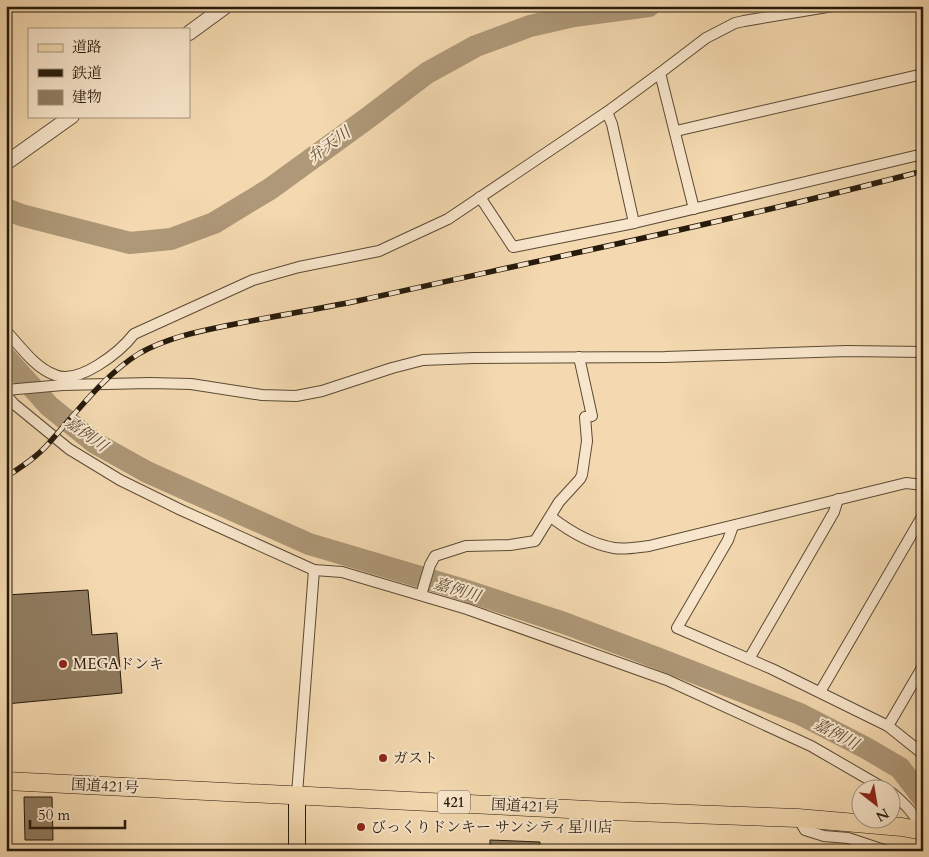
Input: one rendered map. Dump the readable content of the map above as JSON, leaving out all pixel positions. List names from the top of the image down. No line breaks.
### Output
{"streets":{"highway":["国道421号","421"]},"water":["弁天川","嘉例川"],"places":["MEGAドンキ","ガスト","びっくりドンキー サンシティ星川店"],"legend":["道路","鉄道","建物"],"scale_bar":"50 m","north":"bottom right"}
